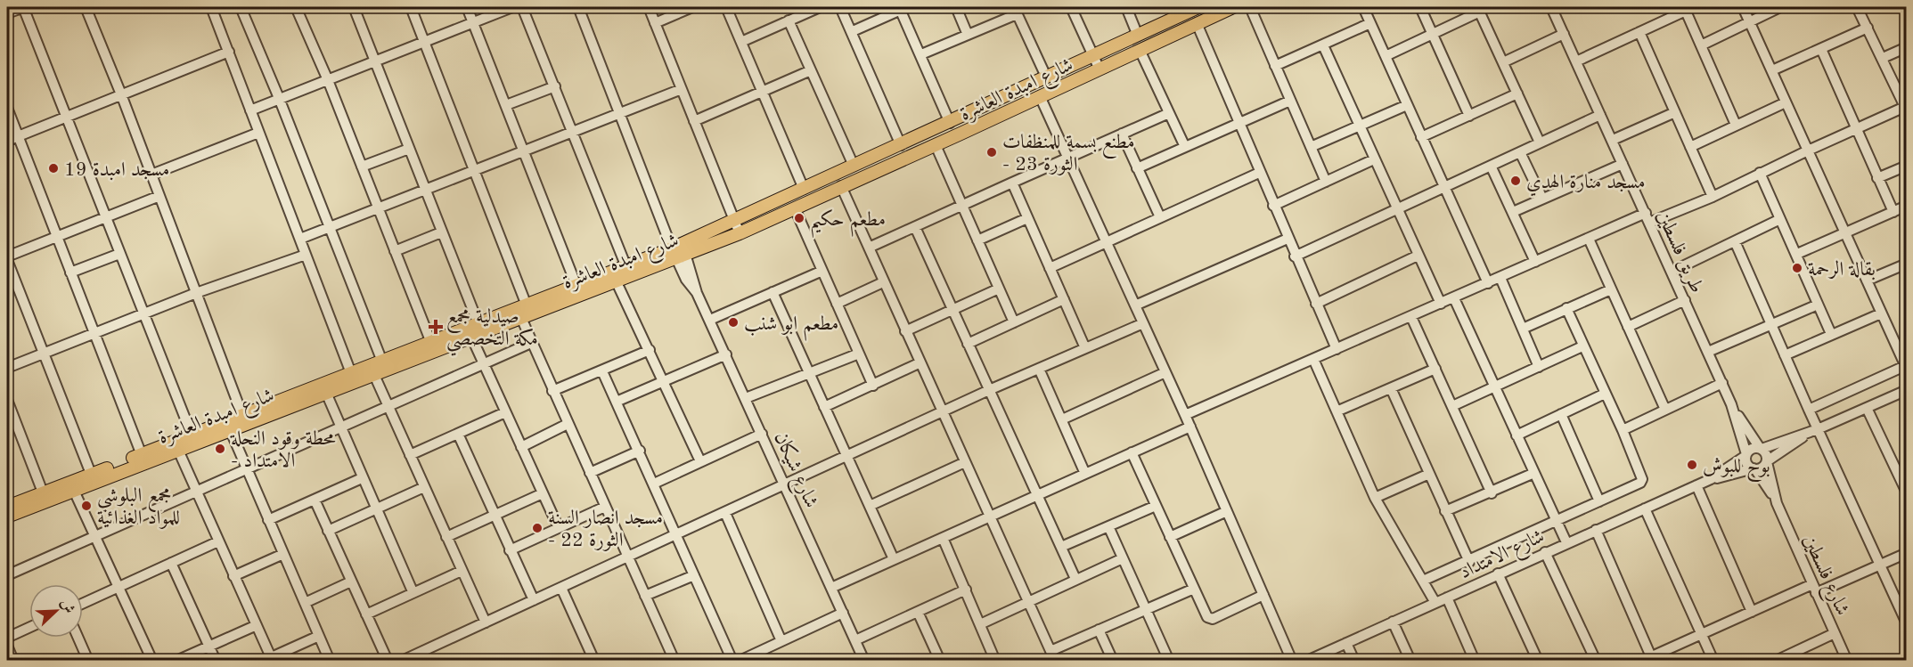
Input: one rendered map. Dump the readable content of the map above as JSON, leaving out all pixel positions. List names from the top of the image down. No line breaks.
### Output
{"streets":{"main road":["شارع امبدة العاشرة"],"street":["طريق فلسطين","شارع شيكان","شارع الامتداد","شارع فلسطين"]},"crossings":[["شارع امبدة العاشرة","شارع شيكان"],["طريق فلسطين","شارع الامتداد"],["طريق فلسطين","شارع فلسطين"],["شارع الامتداد","شارع فلسطين"]],"places":{"other":["مطنع بسمة للمنظفات - الثورة 23","مسجد امبدة 19","مسجد منارة الهدي","مطعم حكيم","بقالة الرحمة","مطعم ابو شنب","محطة وقود النحلة - الامتداد","بوح للبوش","مجمع البلوشي للمواد الغذائية","مسجد انصار السنة - الثورة 22"],"health":["صيدلية مجمع مكة التخصصي"]},"north":"top right"}
